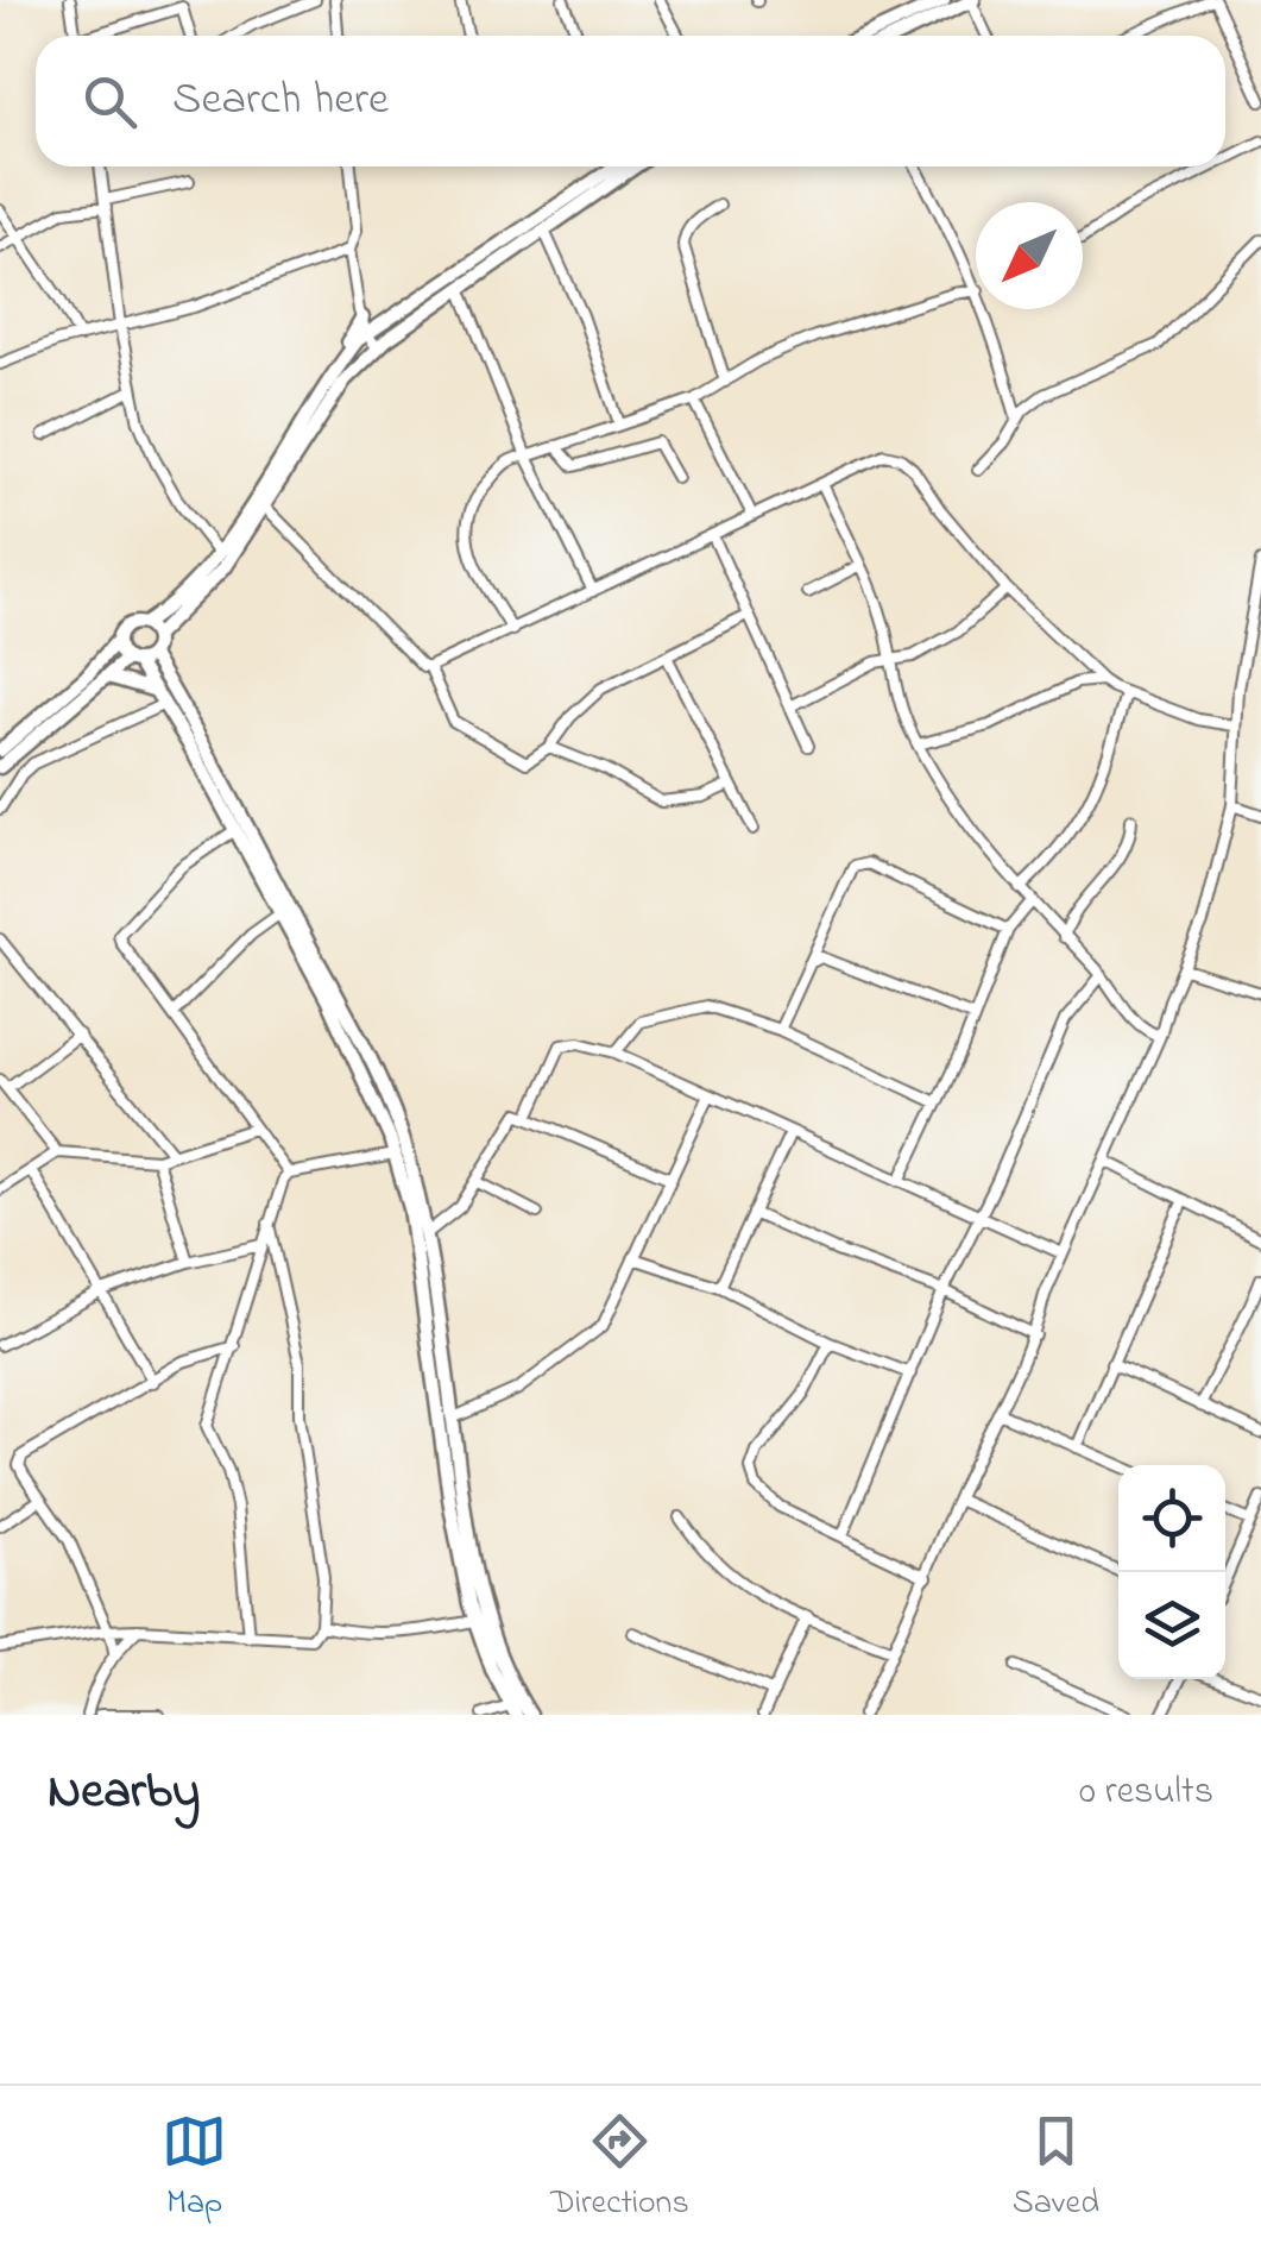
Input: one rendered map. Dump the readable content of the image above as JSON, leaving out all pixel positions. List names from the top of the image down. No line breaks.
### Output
{"north":"bottom left","page":{"search":"Search here","heading":["Nearby","0 results"],"nav":["Map","Directions","Saved"]}}
